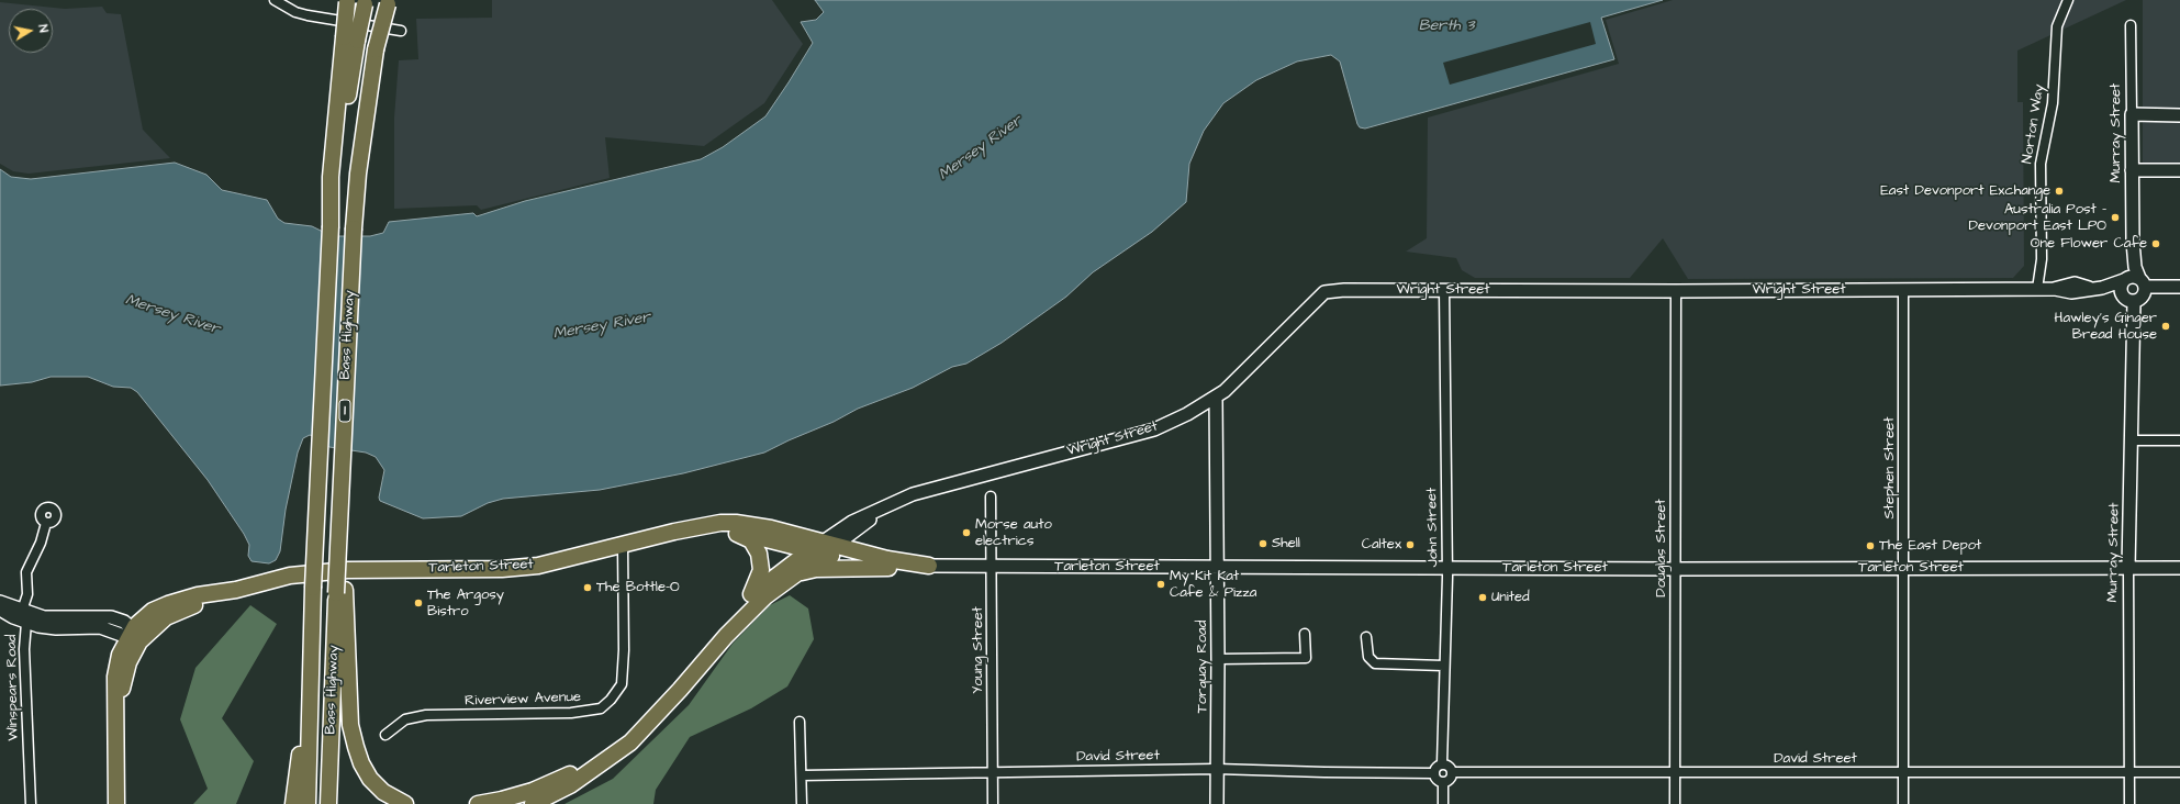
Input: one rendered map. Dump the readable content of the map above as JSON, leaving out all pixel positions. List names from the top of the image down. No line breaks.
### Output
{"streets":{"highway":["Bass Highway","1","Tarleton Street"],"main road":["Murray Street","Wright Street","Torquay Road"],"street":["Norton Way","Stephen Street","John Street","Douglas Street","Young Street","Winspears Road","Riverview Avenue","David Street"]},"crossings":[["Norton Way","Wright Street"],["Murray Street","Wright Street"],["Murray Street","Tarleton Street"],["Murray Street","David Street"],["Wright Street","Stephen Street"],["Wright Street","John Street"],["Wright Street","Douglas Street"],["Wright Street","Tarleton Street"],["Wright Street","Torquay Road"],["Stephen Street","Tarleton Street"],["Stephen Street","David Street"],["John Street","Tarleton Street"],["John Street","David Street"],["Douglas Street","Tarleton Street"],["Douglas Street","David Street"],["Tarleton Street","Young Street"],["Tarleton Street","Torquay Road"],["Tarleton Street","Riverview Avenue"],["Young Street","David Street"],["Torquay Road","David Street"]],"water":["Berth 3","Mersey River"],"places":["East Devonport Exchange","Australia Post - Devonport East LPO","One Flower Cafe","Hawley's Ginger Bread House","Morse auto electrics","Shell","Caltex","The East Depot","My Kit Kat Cafe & Pizza","The Bottle-O","United","The Argosy Bistro"],"north":"right"}
